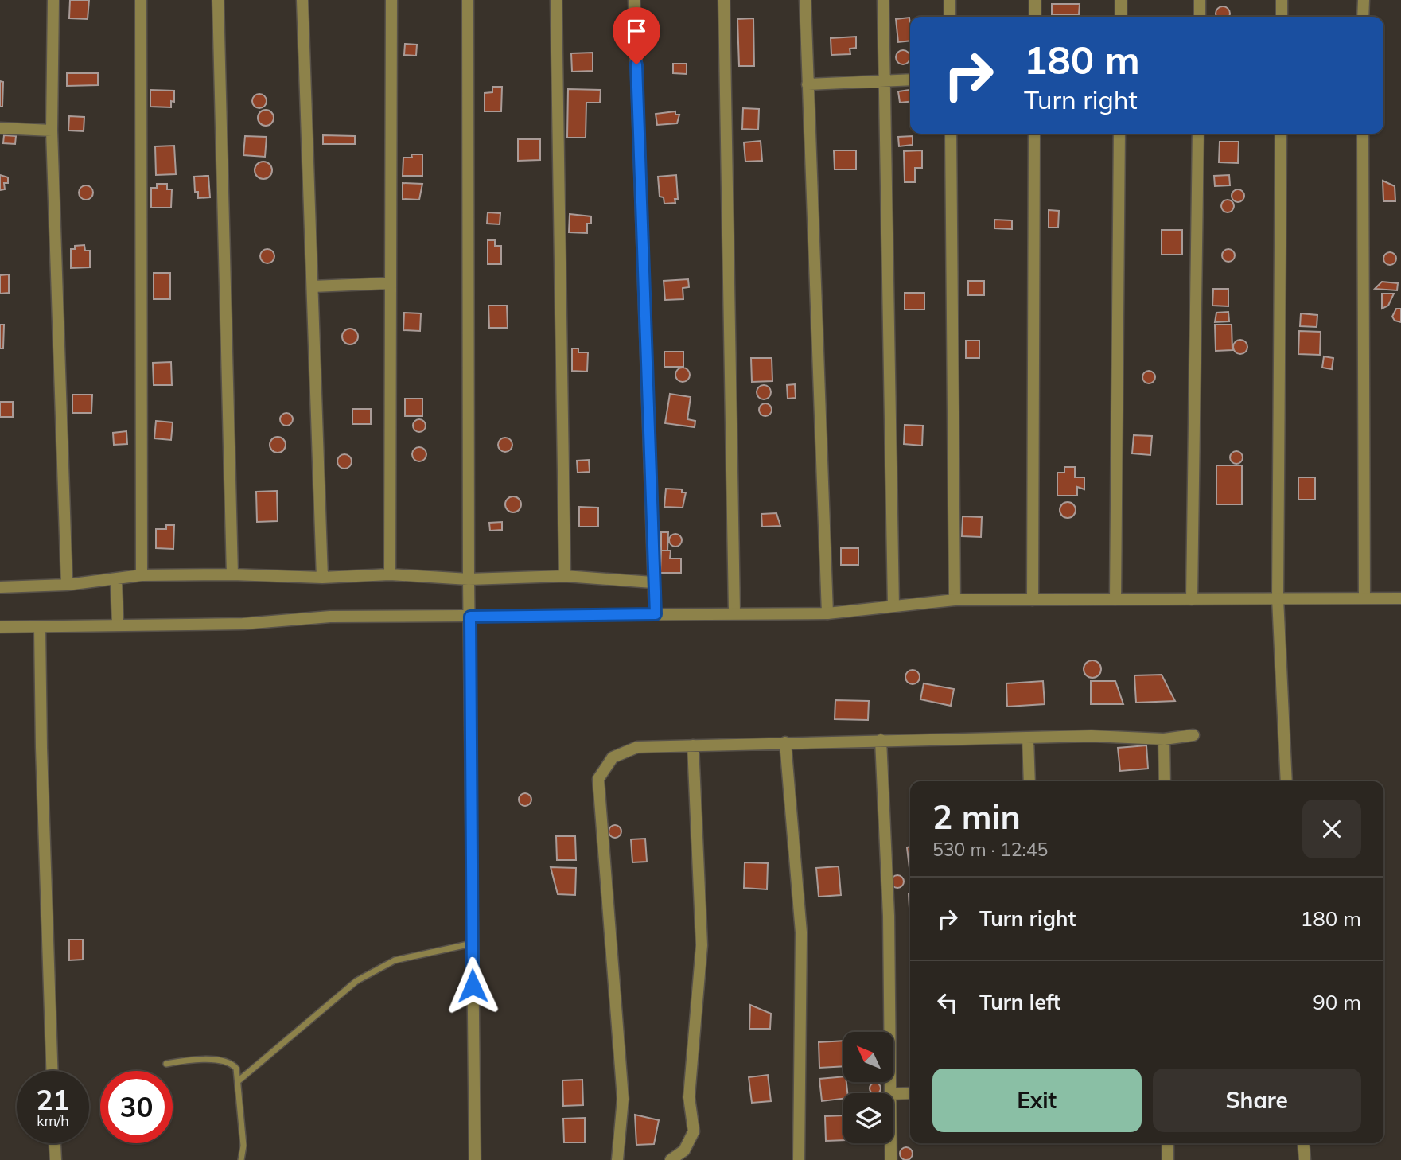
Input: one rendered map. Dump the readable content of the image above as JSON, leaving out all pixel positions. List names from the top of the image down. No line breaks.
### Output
{"north":"top left","page":{"turn":["180 m","Turn right"],"heading":["2 min","530 m · 12:45"],"list":[{"name":"Turn right","value":"180 m"},{"name":"Turn left","value":"90 m"}],"buttons":["Exit","Share"],"speed":"21 km/h","limit":"30"}}
